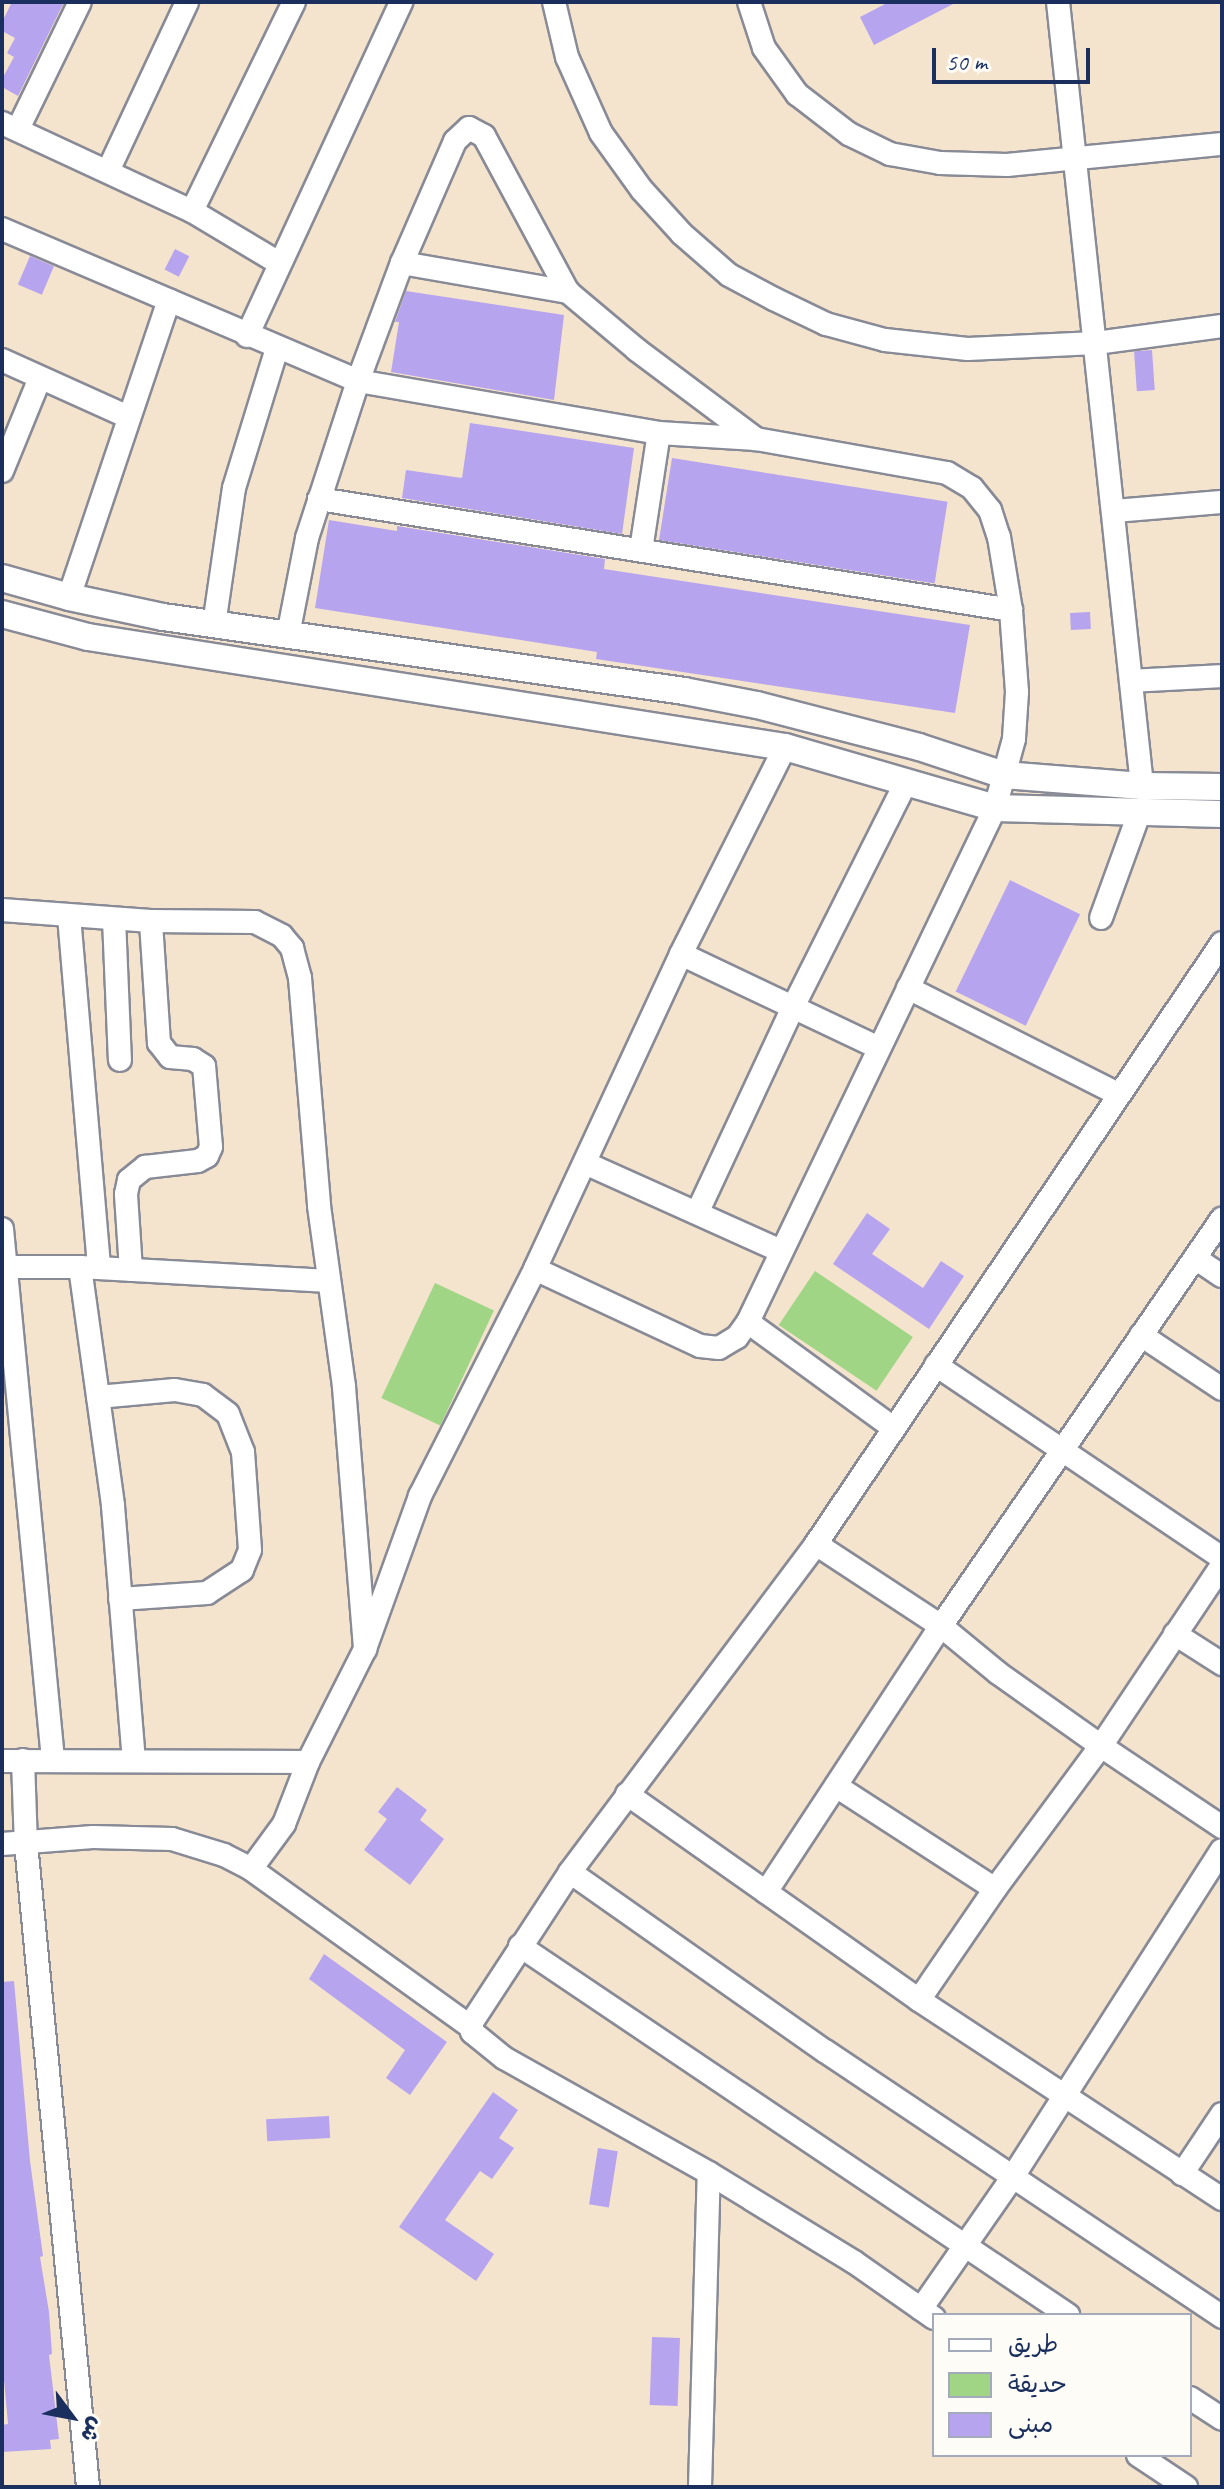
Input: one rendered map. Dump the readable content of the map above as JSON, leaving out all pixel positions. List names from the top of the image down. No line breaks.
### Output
{"legend":["طريق","حديقة","مبنى"],"scale_bar":"50 m","north":"bottom right"}
